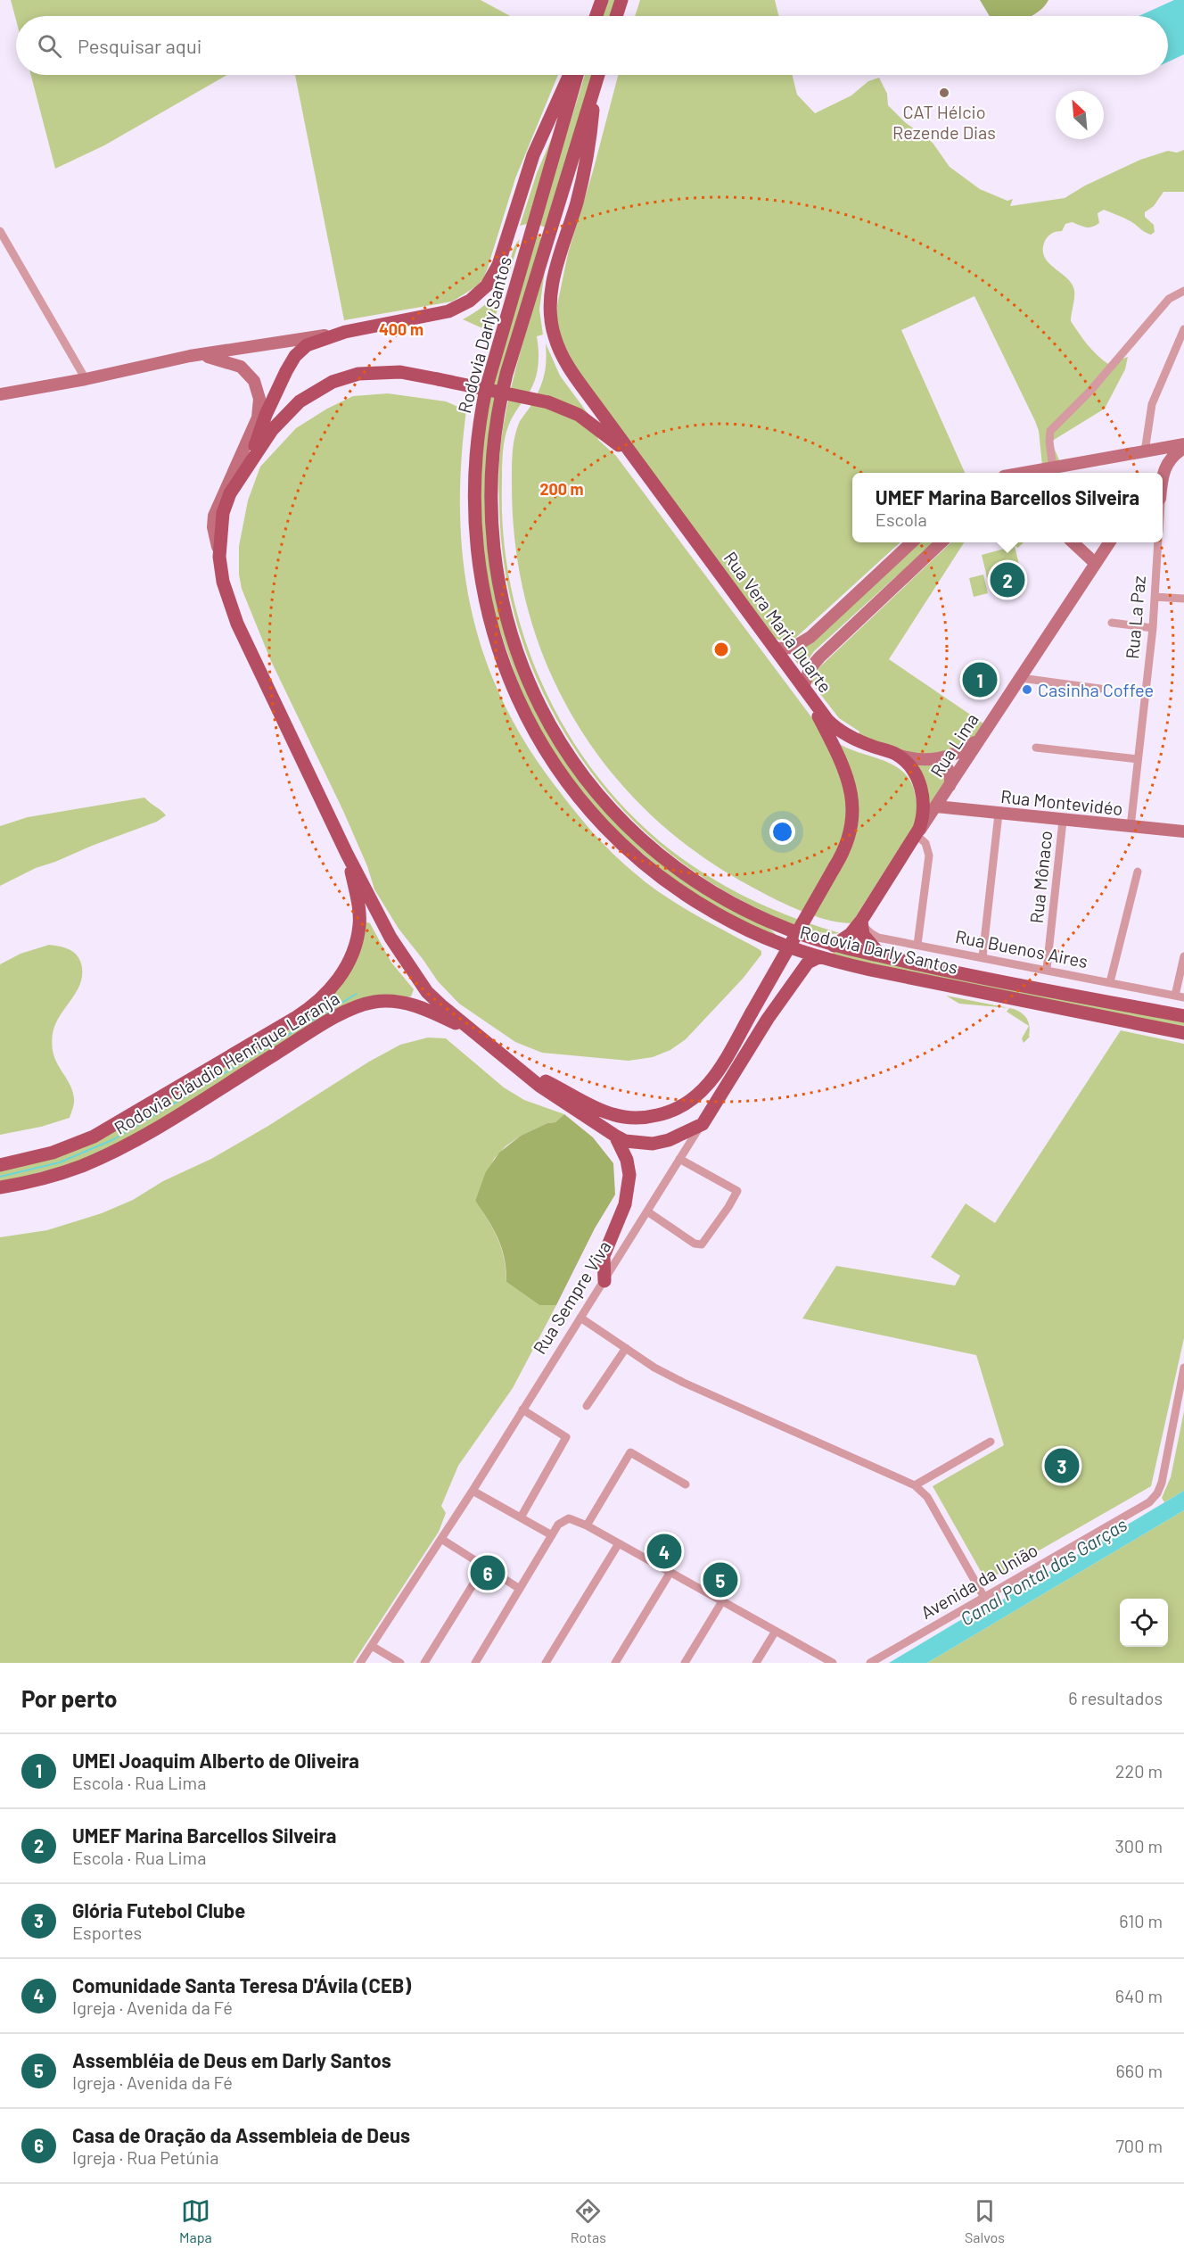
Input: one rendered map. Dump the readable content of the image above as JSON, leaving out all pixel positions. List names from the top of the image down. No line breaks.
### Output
{"streets":{"main road":["Rodovia Darly Santos","Rua Vera Maria Duarte","Rua Lima","Rodovia Cláudio Henrique Laranja","Rua Sempre Viva"],"street":["Rua La Paz","Rua Montevidéo","Rua Mônaco","Rua Buenos Aires","Avenida da União"]},"crossings":[["Rodovia Darly Santos","Rua Lima"],["Rodovia Darly Santos","Rua Sempre Viva"],["Rua La Paz","Rua Montevidéo"],["Rua Vera Maria Duarte","Rua Lima"],["Rua Lima","Rua Montevidéo"],["Rua Lima","Rua Buenos Aires"],["Rua Montevidéo","Rua Mônaco"],["Rua Mônaco","Rua Buenos Aires"]],"water":["Canal Pontal das Garças"],"places":["CAT Hélcio Rezende Dias","Casinha Coffee"],"north":"top left","page":{"search":"Pesquisar aqui","popup":["UMEF Marina Barcellos Silveira","Escola"],"pins":["2","1","3","4","6","5"],"heading":["Por perto","6 resultados"],"list":[{"mark":"1","name":"UMEI Joaquim Alberto de Oliveira","note":"Escola · Rua Lima","value":"220 m"},{"mark":"2","name":"UMEF Marina Barcellos Silveira","note":"Escola · Rua Lima","value":"300 m"},{"mark":"3","name":"Glória Futebol Clube","note":"Esportes","value":"610 m"},{"mark":"4","name":"Comunidade Santa Teresa D'Ávila (CEB)","note":"Igreja · Avenida da Fé","value":"640 m"},{"mark":"5","name":"Assembléia de Deus em Darly Santos","note":"Igreja · Avenida da Fé","value":"660 m"},{"mark":"6","name":"Casa de Oração da Assembleia de Deus","note":"Igreja · Rua Petúnia","value":"700 m"}],"nav":["Mapa","Rotas","Salvos"]},"rings":["400 m","200 m"]}
